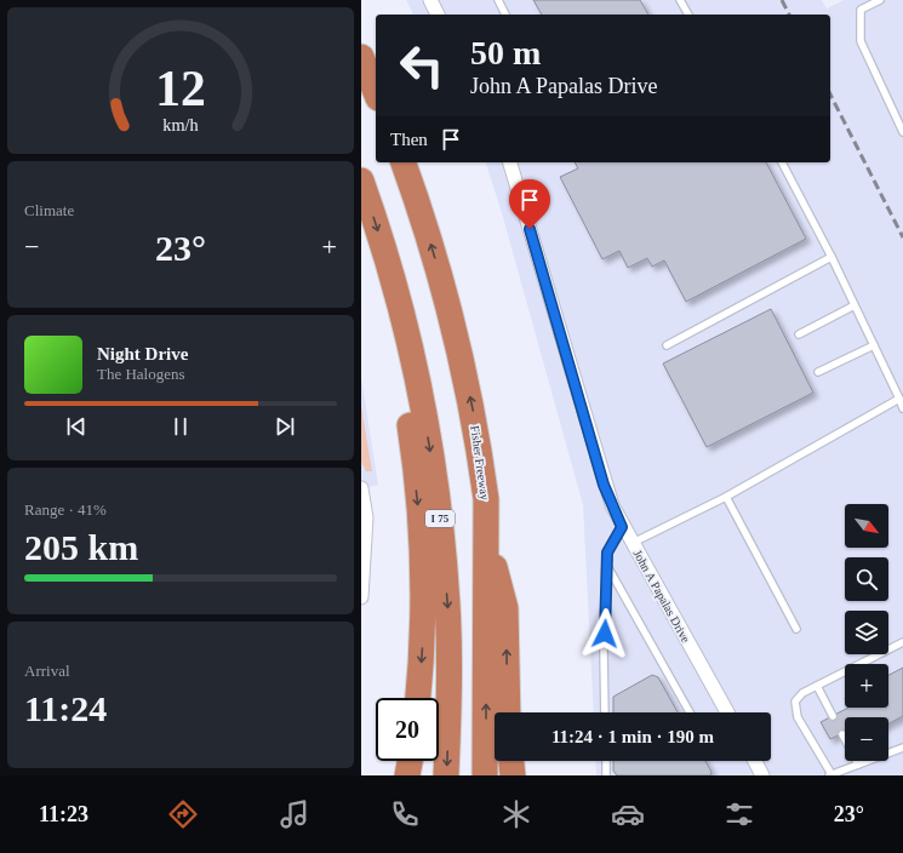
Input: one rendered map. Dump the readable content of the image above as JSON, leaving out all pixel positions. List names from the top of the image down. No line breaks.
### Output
{"streets":{"highway":["Fisher Freeway","I 75"],"street":["John A Papalas Drive"]},"north":"bottom right","page":{"turn":["50 m","John A Papalas Drive"],"then":"Then","tile":["Climate",["Range · 41%","205 km"],["Arrival","11:24"]],"heat":["−","23°","+"],"song":["Night Drive","The Halogens"],"map_buttons":["+","−"],"limit":"20","trip":"11:24 · 1 min · 190 m","tabs":["11:23","23°"],"gauge":["12","km/h"]}}
